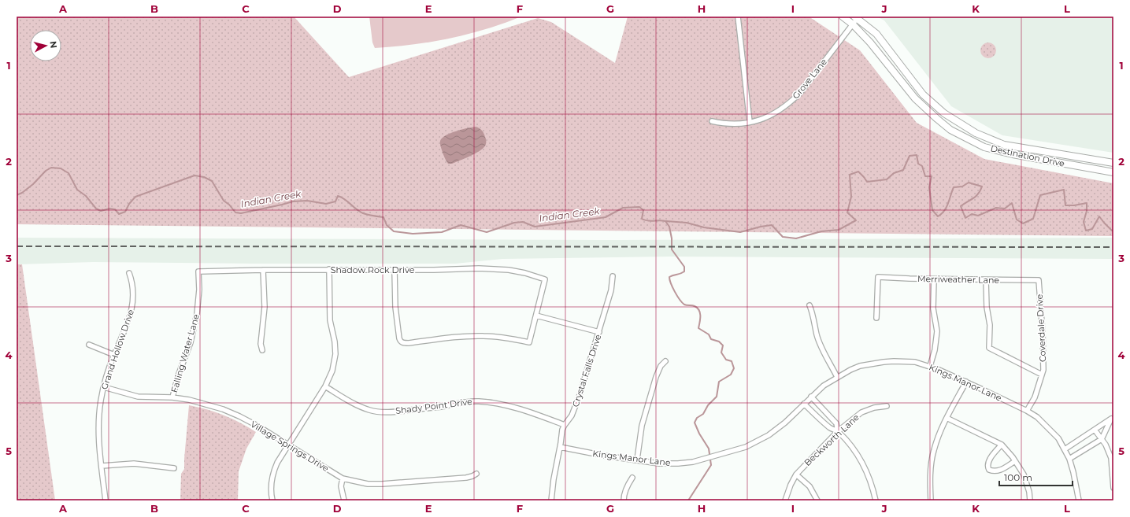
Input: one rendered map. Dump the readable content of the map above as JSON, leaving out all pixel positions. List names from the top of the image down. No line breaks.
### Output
{"streets":{"street":["Grove Lane","Destination Drive","Shadow Rock Drive","Merriweather Lane","Coverdale Drive","Grand Hollow Drive","Falling Water Lane","Crystal Falls Drive","Kings Manor Lane","Shady Point Drive","Beckworth Lane","Village Springs Drive"]},"crossings":[["Grove Lane","Destination Drive"],["Shadow Rock Drive","Falling Water Lane"],["Merriweather Lane","Coverdale Drive"],["Coverdale Drive","Kings Manor Lane"],["Grand Hollow Drive","Village Springs Drive"],["Falling Water Lane","Village Springs Drive"],["Crystal Falls Drive","Kings Manor Lane"],["Crystal Falls Drive","Shady Point Drive"]],"water":["Indian Creek"],"scale_bar":"100 m","north":"right","grid":{"columns":["A","B","C","D","E","F","G","H","I","J","K","L"],"rows":["1","2","3","4","5"]}}
